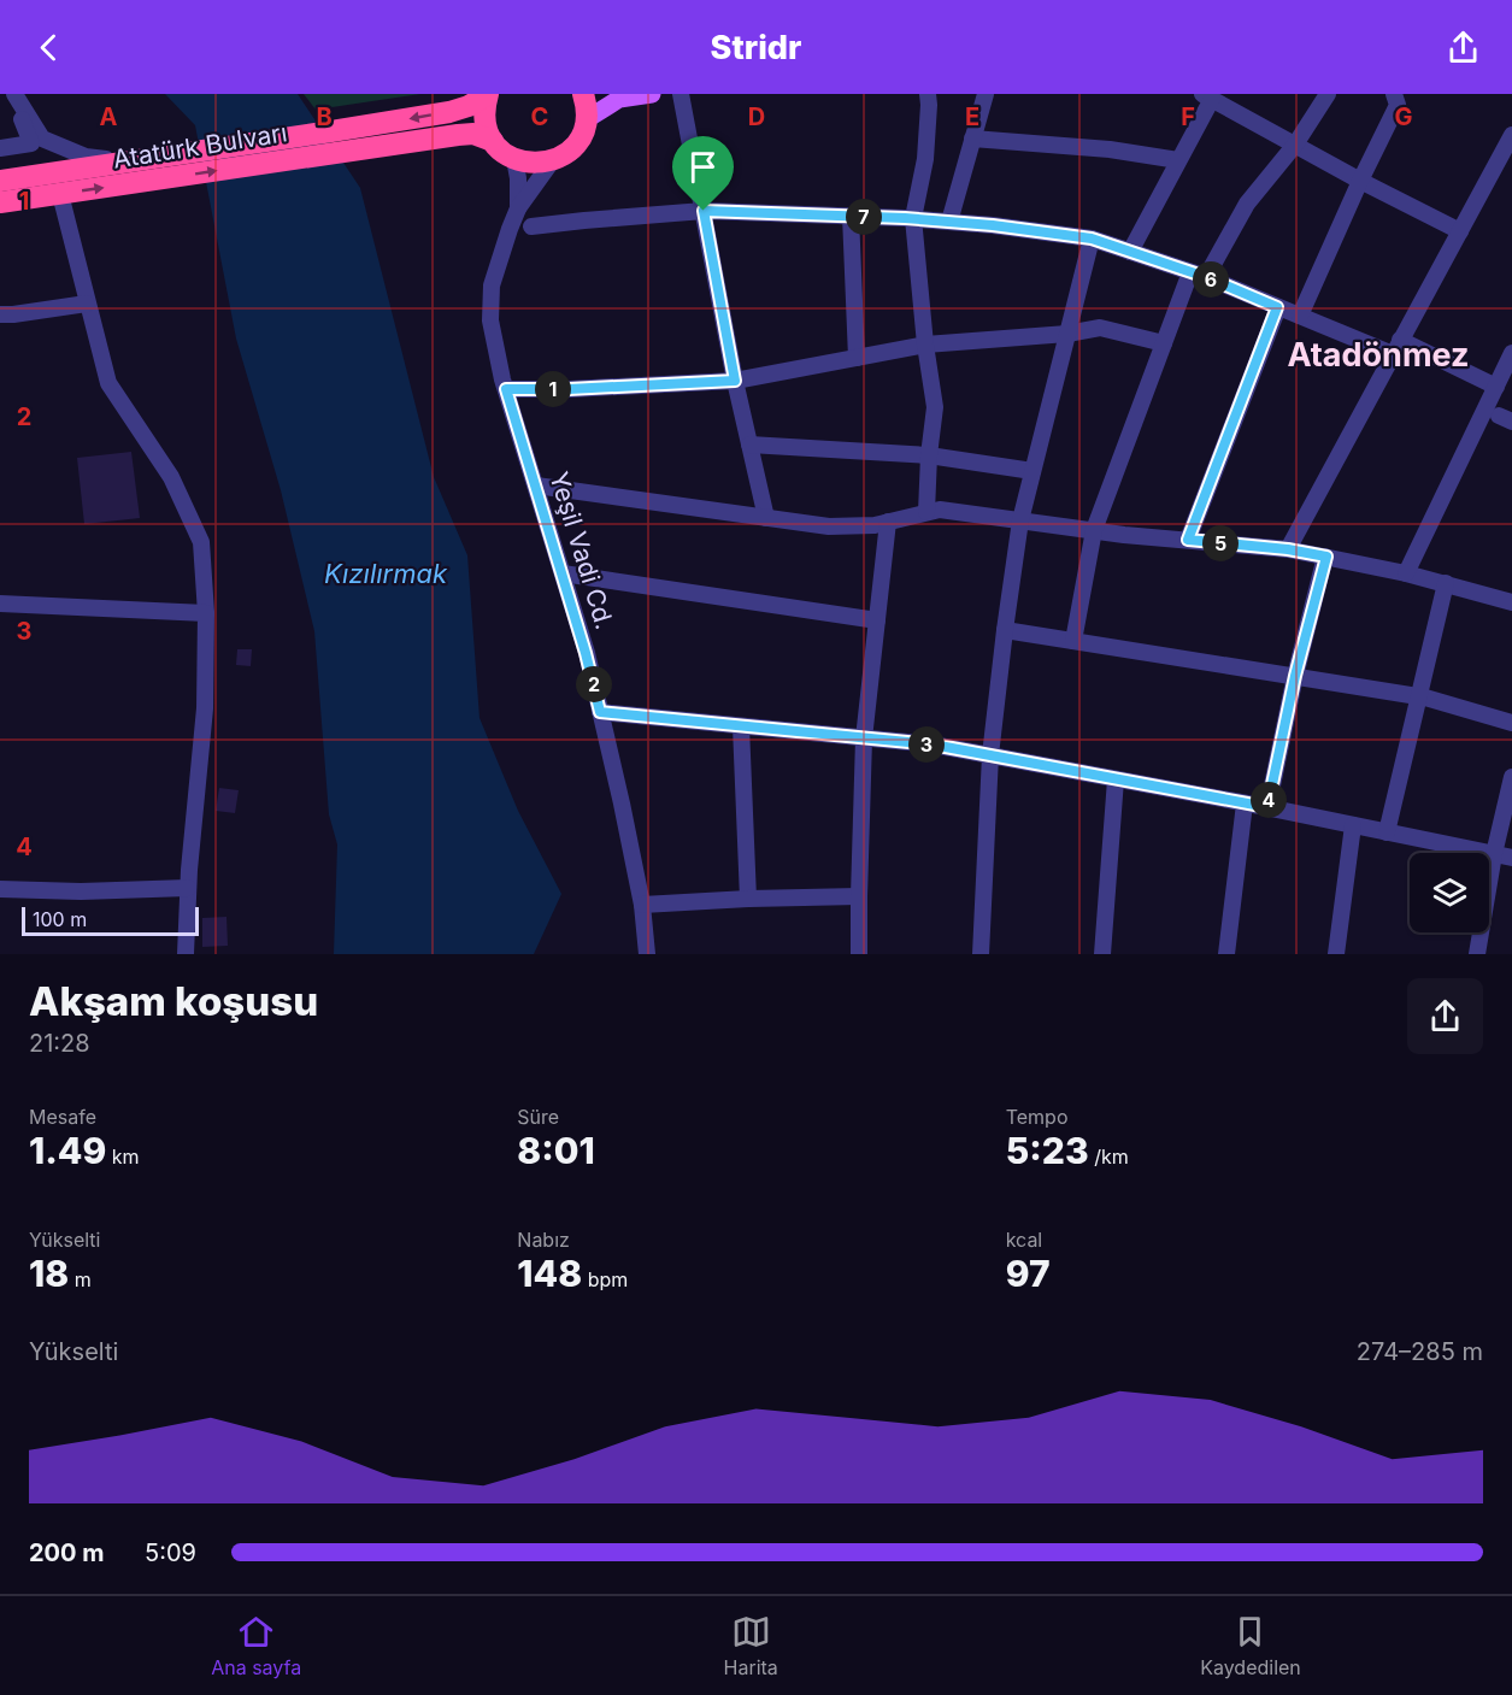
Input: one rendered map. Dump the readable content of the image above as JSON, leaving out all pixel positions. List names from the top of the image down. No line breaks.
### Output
{"streets":{"highway":["Atatürk Bulvarı"],"street":["Yeşil Vadi Cd."]},"districts":["Atadönmez"],"water":["Kızılırmak"],"scale_bar":"100 m","page":{"header":"Stridr","pins":["7","6","1","5","2","3","4"],"scale":"100 m","heading":["Akşam koşusu","21:28"],"stats":[["Mesafe","1.49 km"],["Süre","8:01"],["Tempo","5:23 /km"],["Yükselti","18 m"],["Nabız","148 bpm"],["kcal","97"]],"chart":["Yükselti","274–285 m"],"list":[{"name":"200 m","note":"5:09"}],"tabs":["Ana sayfa","Harita","Kaydedilen"]},"grid":{"columns":["A","B","C","D","E","F","G"],"rows":["1","2","3","4"]}}
